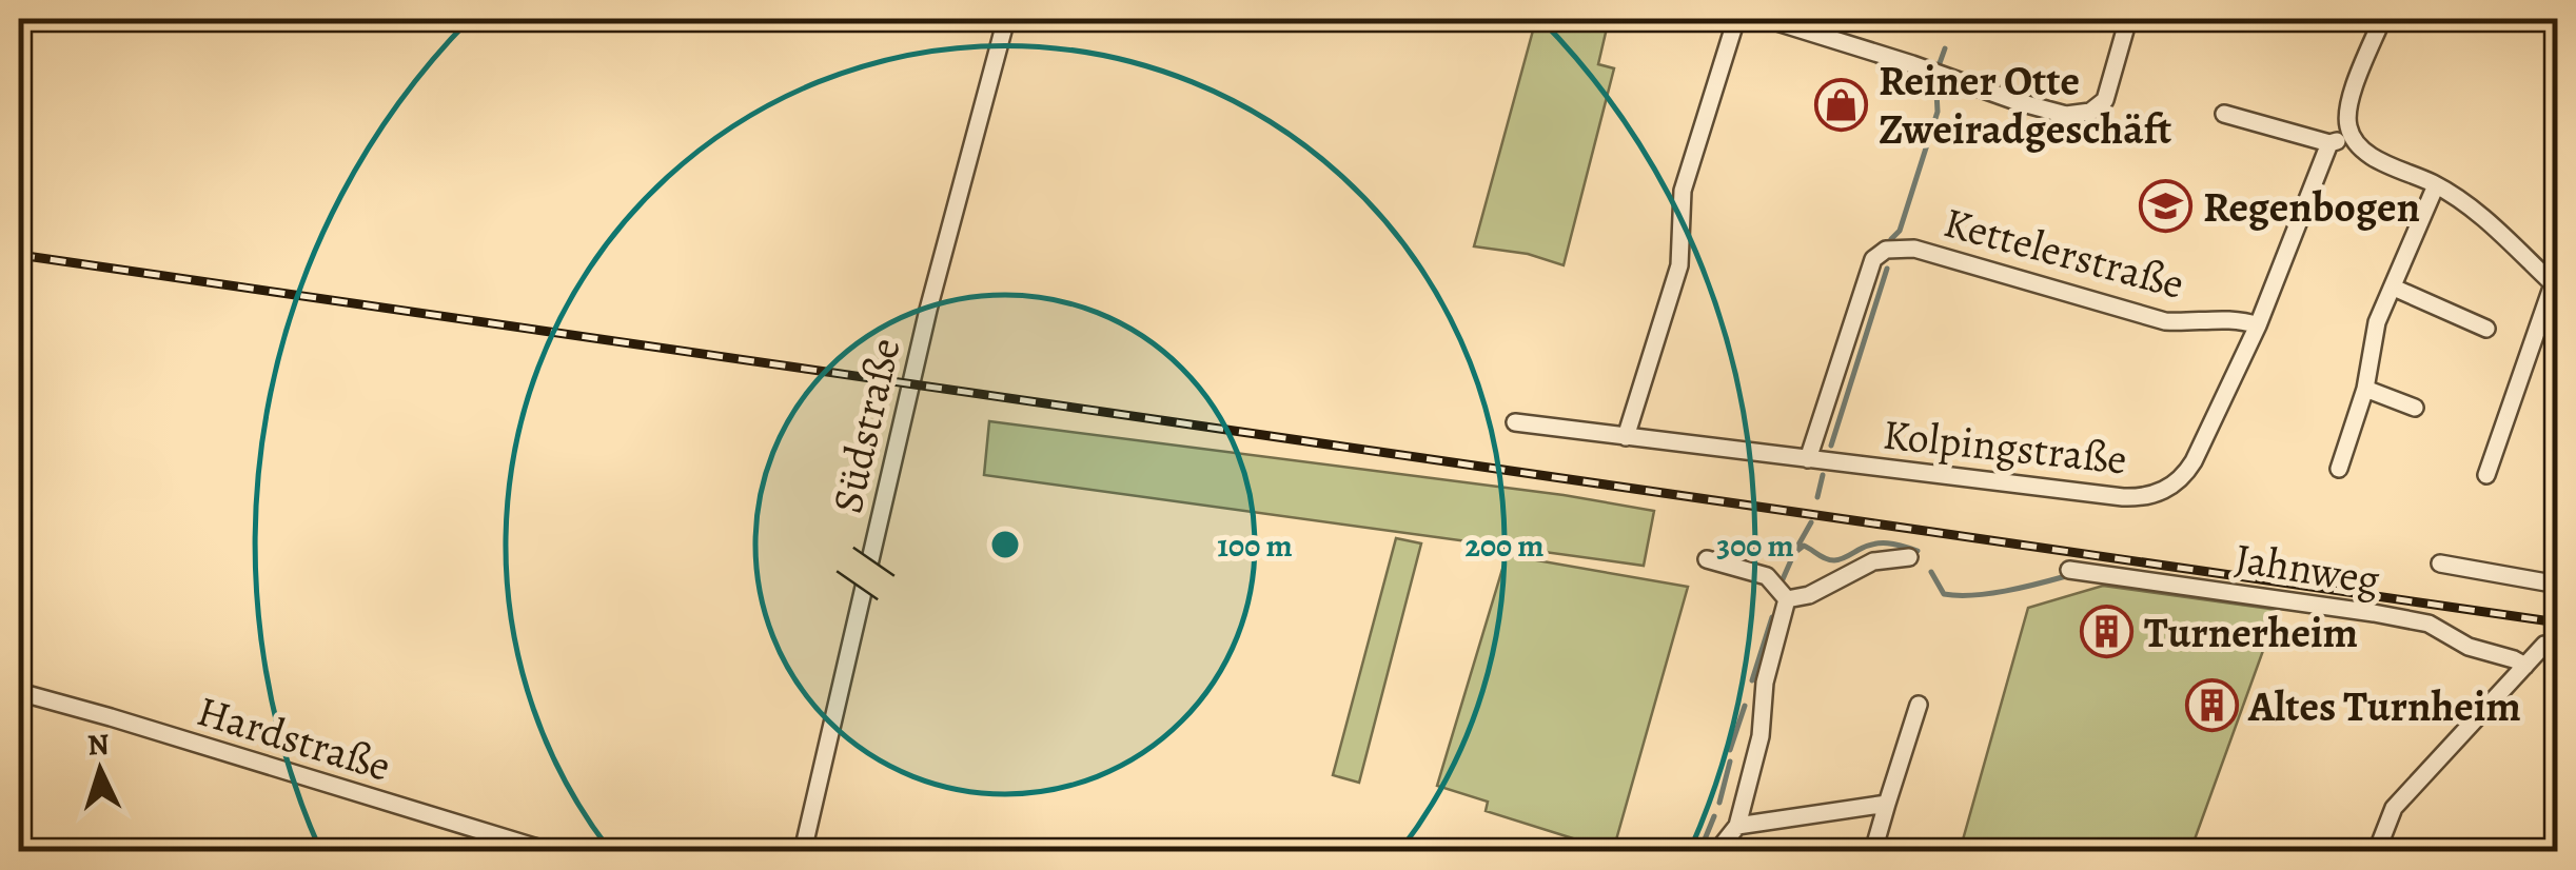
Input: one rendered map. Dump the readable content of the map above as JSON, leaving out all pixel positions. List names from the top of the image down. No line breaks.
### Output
{"streets":{"street":["Kettelerstraße","Südstraße","Kolpingstraße","Jahnweg","Hardstraße"]},"crossings":[["Kettelerstraße","Kolpingstraße"]],"places":{"shop":["Reiner Otte Zweiradgeschäft"],"school or university":["Regenbogen"],"building":["Turnerheim","Altes Turnheim"]},"north":"top","rings":["100 m","200 m","300 m"]}
